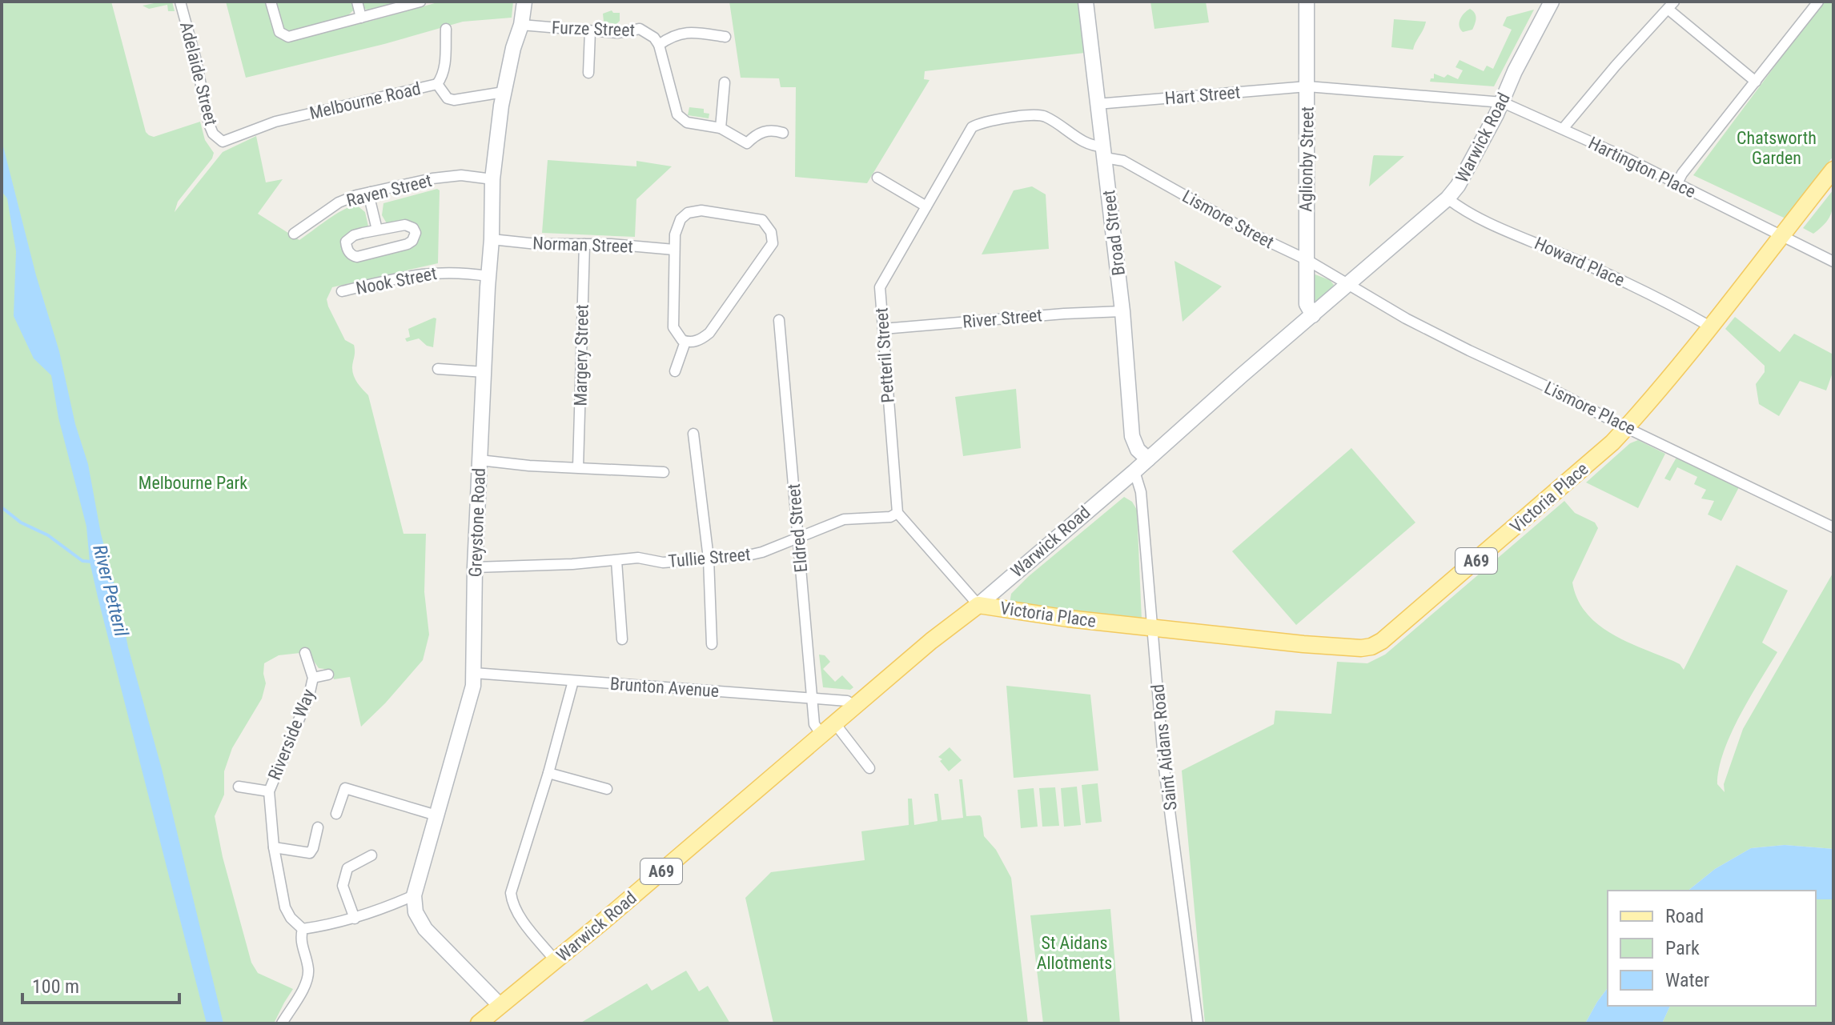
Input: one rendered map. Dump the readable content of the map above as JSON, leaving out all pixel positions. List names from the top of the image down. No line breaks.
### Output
{"streets":{"main road":["Warwick Road","Victoria Place","A69"],"street":["Furze Street","Adelaide Street","Hart Street","Melbourne Road","Aglionby Street","Hartington Place","Raven Street","Lismore Street","Broad Street","Norman Street","Howard Place","Nook Street","River Street","Margery Street","Petteril Street","Lismore Place","Greystone Road","Eldred Street","Tullie Street","Brunton Avenue","Riverside Way","Saint Aidans Road"]},"crossings":[["Furze Street","Greystone Road"],["Adelaide Street","Melbourne Road"],["Hart Street","Warwick Road"],["Hart Street","Aglionby Street"],["Hart Street","Hartington Place"],["Hart Street","Broad Street"],["Melbourne Road","Greystone Road"],["Warwick Road","Aglionby Street"],["Warwick Road","Hartington Place"],["Warwick Road","Lismore Street"],["Warwick Road","Broad Street"],["Warwick Road","Howard Place"],["Warwick Road","Lismore Place"],["Warwick Road","Victoria Place"],["Warwick Road","Eldred Street"],["Warwick Road","Brunton Avenue"],["Warwick Road","Saint Aidans Road"],["Aglionby Street","Lismore Street"],["Hartington Place","Victoria Place"],["Raven Street","Greystone Road"],["Lismore Street","Broad Street"],["Lismore Street","Petteril Street"],["Lismore Street","Lismore Place"],["Broad Street","River Street"],["Broad Street","Petteril Street"],["Norman Street","Margery Street"],["Norman Street","Greystone Road"],["Howard Place","Victoria Place"],["Nook Street","Greystone Road"],["River Street","Petteril Street"],["Petteril Street","Tullie Street"],["Lismore Place","Victoria Place"],["Victoria Place","Saint Aidans Road"],["Greystone Road","Tullie Street"],["Greystone Road","Brunton Avenue"],["Eldred Street","Tullie Street"],["Eldred Street","Brunton Avenue"]],"water":["River Petteril"],"parks":["Chatsworth Garden","Melbourne Park","St Aidans Allotments"],"legend":["Road","Park","Water"],"scale_bar":"100 m"}
